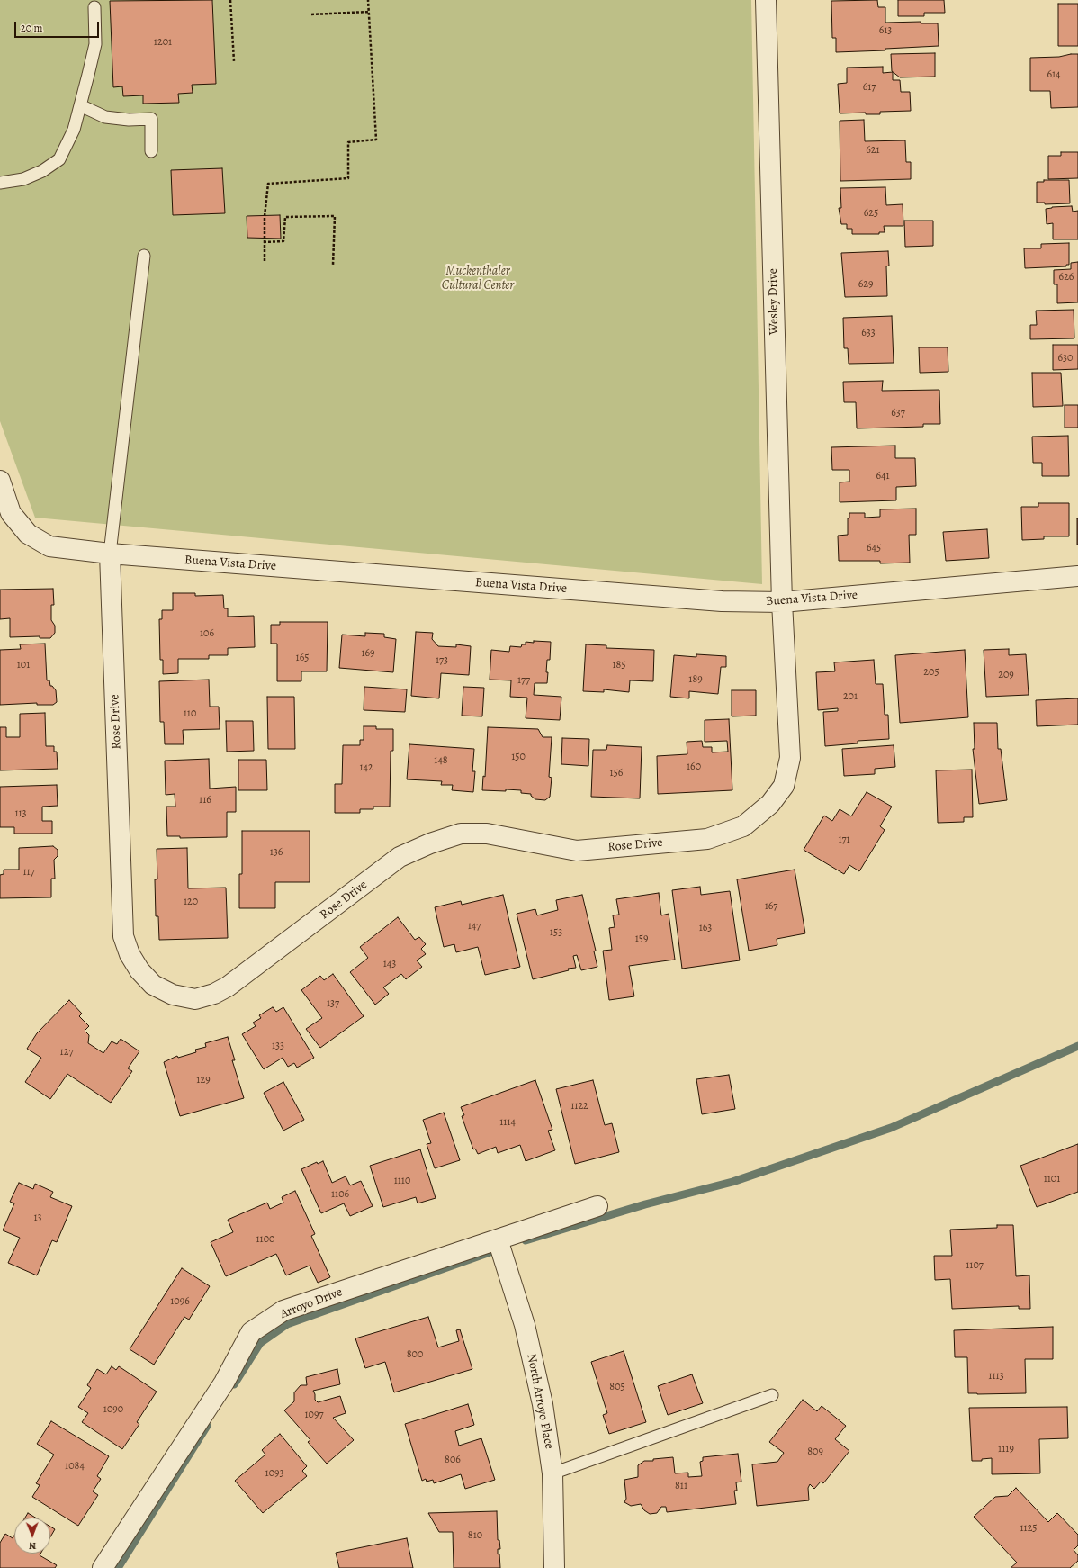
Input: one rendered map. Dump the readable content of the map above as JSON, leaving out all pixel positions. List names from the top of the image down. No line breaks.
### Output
{"streets":{"street":["Wesley Drive","Buena Vista Drive","Rose Drive","Arroyo Drive","North Arroyo Place"]},"crossings":[["Wesley Drive","Buena Vista Drive"],["Wesley Drive","Rose Drive"],["Buena Vista Drive","Rose Drive"],["Arroyo Drive","North Arroyo Place"]],"parks":["Muckenthaler Cultural Center"],"house_numbers":["613","1201","614","617","621","625","626","629","633","630","637","641","645","106","169","165","173","101","185","205","209","189","177","201","110","150","148","160","142","156","116","113","171","136","117","120","167","147","163","153","159","143","137","133","127","129","1122","1114","1101","1110","1106","13","1100","1107","1096","800","1113","805","1090","1097","1119","809","806","1084","1093","811","1125","810"],"scale_bar":"20 m","north":"bottom"}
